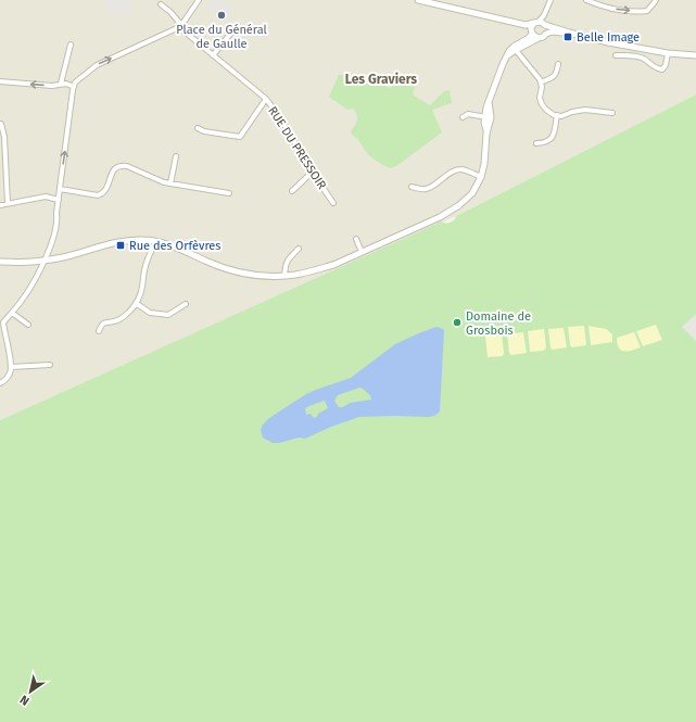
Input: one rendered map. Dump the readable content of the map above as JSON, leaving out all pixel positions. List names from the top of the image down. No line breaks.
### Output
{"streets":{"street":["RUE DU PRESSOIR"]},"districts":["Les Graviers"],"places":{"other":["Place du Général de Gaulle","Domaine de Grosbois"],"transit":["Belle Image","Rue des Orfèvres"]},"north":"bottom left"}
